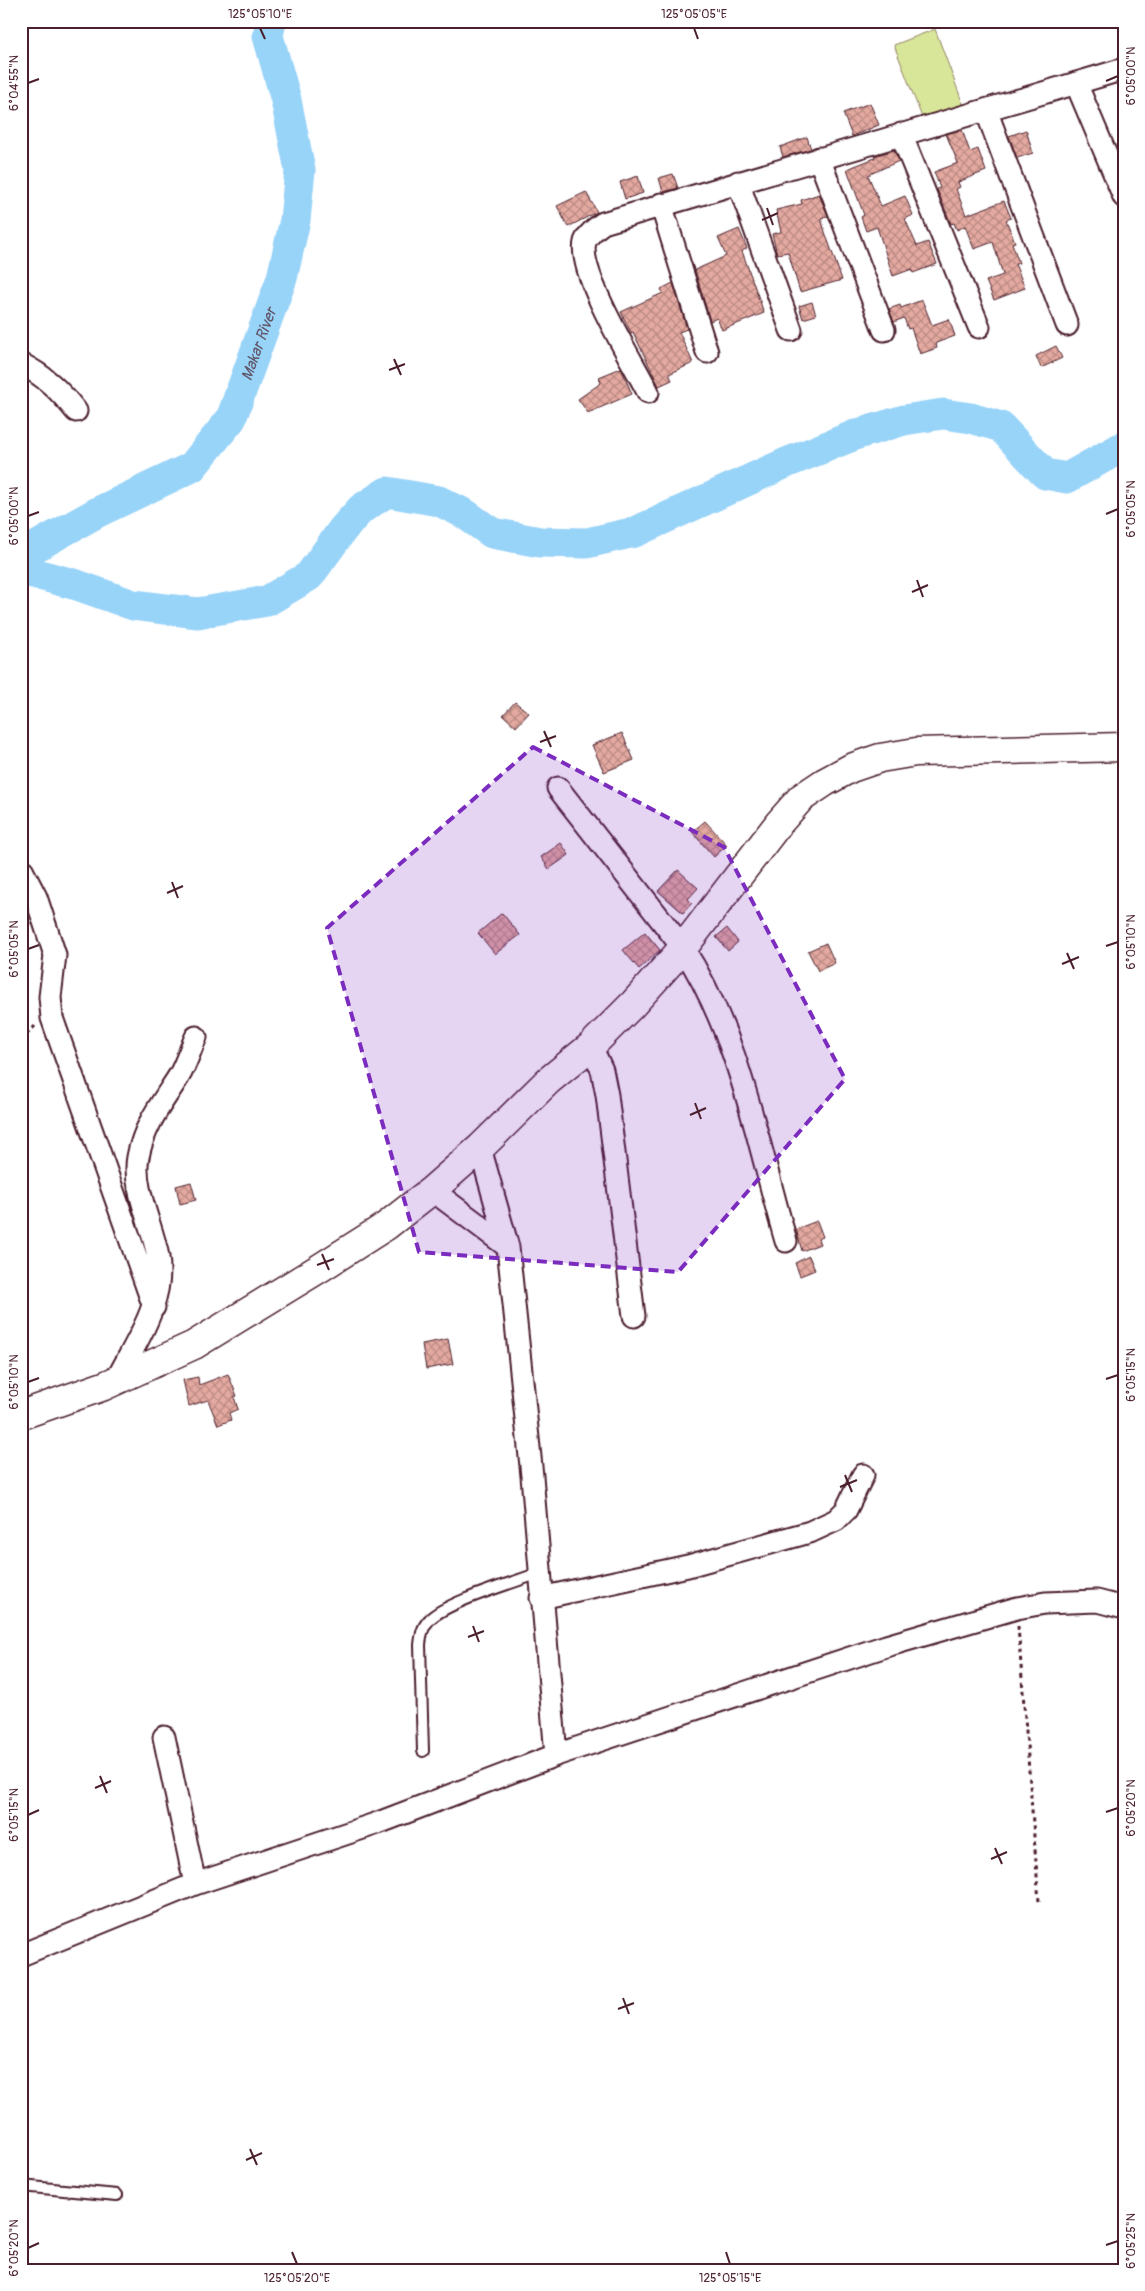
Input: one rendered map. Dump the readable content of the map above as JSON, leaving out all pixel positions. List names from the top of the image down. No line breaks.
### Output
{"water":["Makar River"],"coordinates":["125°05'10\"E","125°05'05\"E","6°05'00\"N","6°04'55\"N","6°05'05\"N","6°05'10\"N","6°05'15\"N","6°05'20\"N","6°05'25\"N","125°05'20\"E","125°05'15\"E"]}
